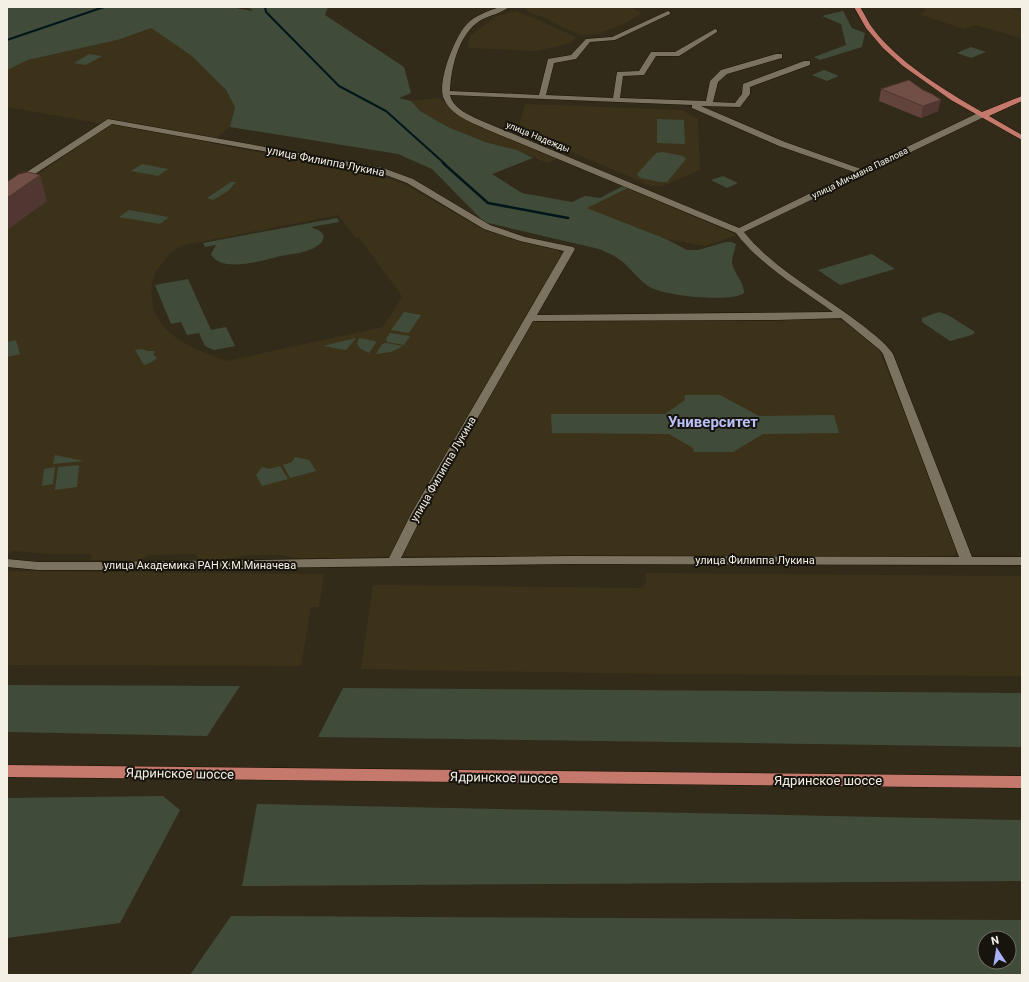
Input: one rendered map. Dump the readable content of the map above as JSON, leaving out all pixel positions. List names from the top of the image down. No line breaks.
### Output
{"streets":{"main road":["улица Мичмана Павлова","Ядринское шоссе"],"street":["улица Надежды","улица Филиппа Лукина","улица Академика РАН Х.М.Миначева"]},"crossings":[["улица Надежды","улица Мичмана Павлова"],["улица Филиппа Лукина","улица Академика РАН Х.М.Миначева"]],"districts":["Университет"],"north":"top"}
